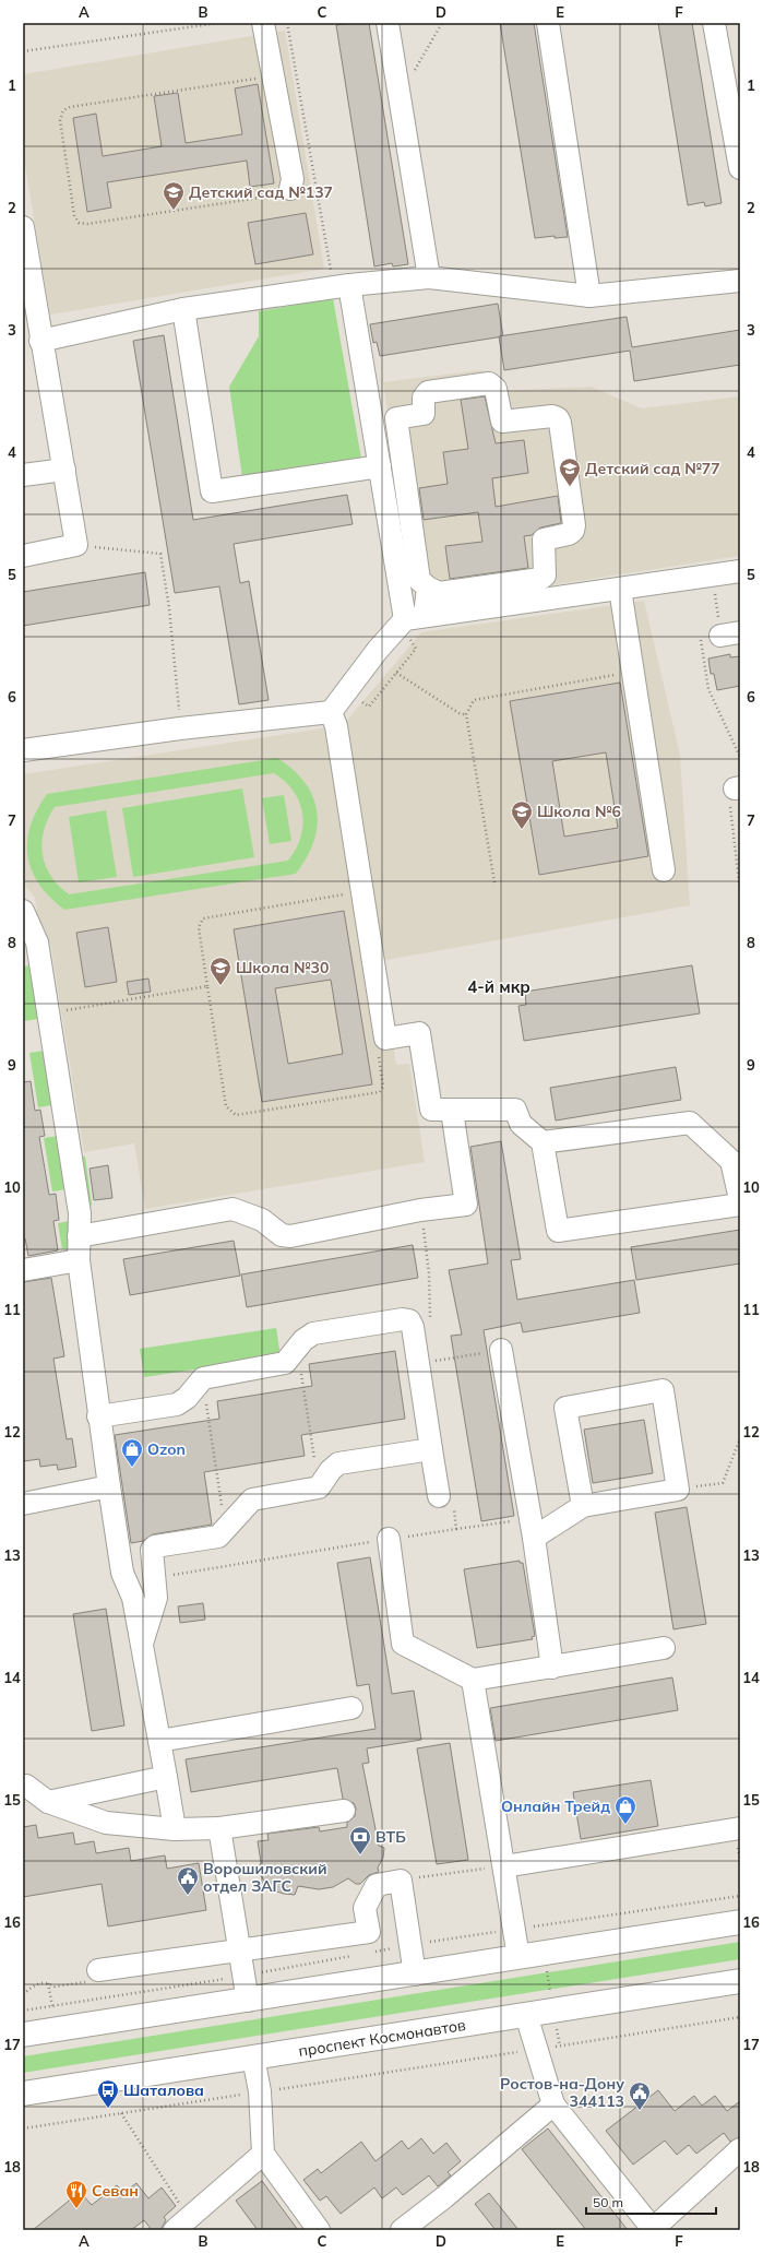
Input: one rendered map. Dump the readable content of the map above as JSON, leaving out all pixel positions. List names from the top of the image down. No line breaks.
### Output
{"streets":{"main road":["проспект Космонавтов"]},"districts":["4-й мкр"],"places":{"school or university":["Детский сад №137","Детский сад №77","Школа №6","Школа №30"],"shop":["Ozon","Онлайн Трейд"],"bank":["ВТБ"],"public building":["Ворошиловский отдел ЗАГС","Ростов-на-Дону 344113"],"bus stop":["Шаталова"],"restaurant":["Севан"]},"scale_bar":"50 m","grid":{"columns":["A","B","C","D","E","F"],"rows":["1","2","3","4","5","6","7","8","9","10","11","12","13","14","15","16","17","18"]}}
